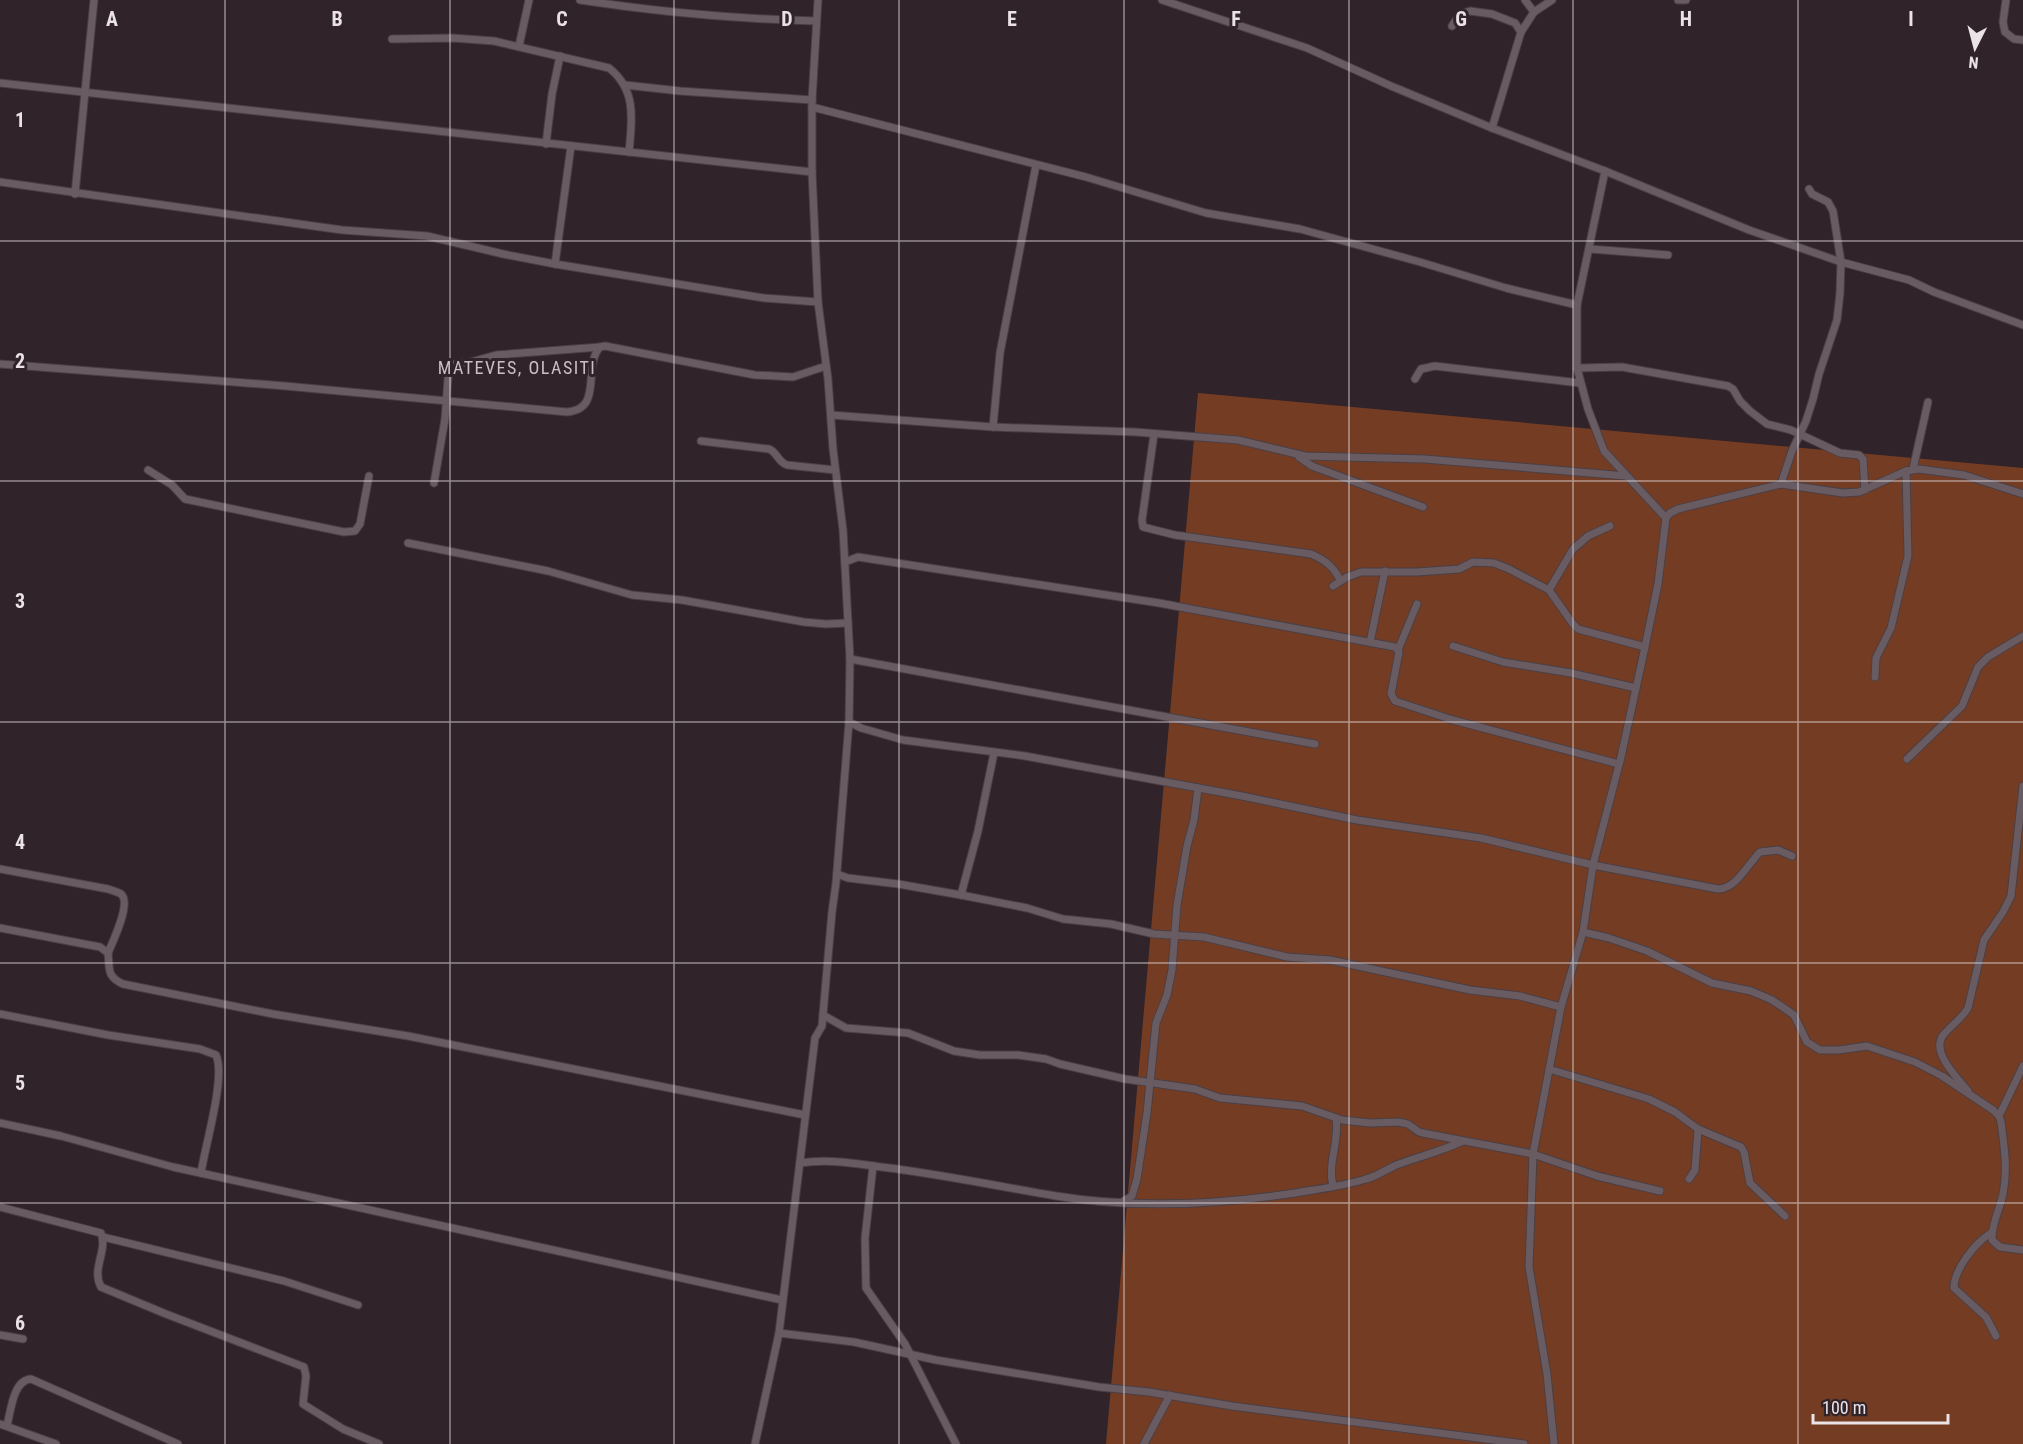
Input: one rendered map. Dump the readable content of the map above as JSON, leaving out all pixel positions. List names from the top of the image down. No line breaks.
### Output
{"districts":["MATEVES, OLASITI"],"scale_bar":"100 m","north":"bottom","grid":{"columns":["A","B","C","D","E","F","G","H","I"],"rows":["1","2","3","4","5","6"]}}
